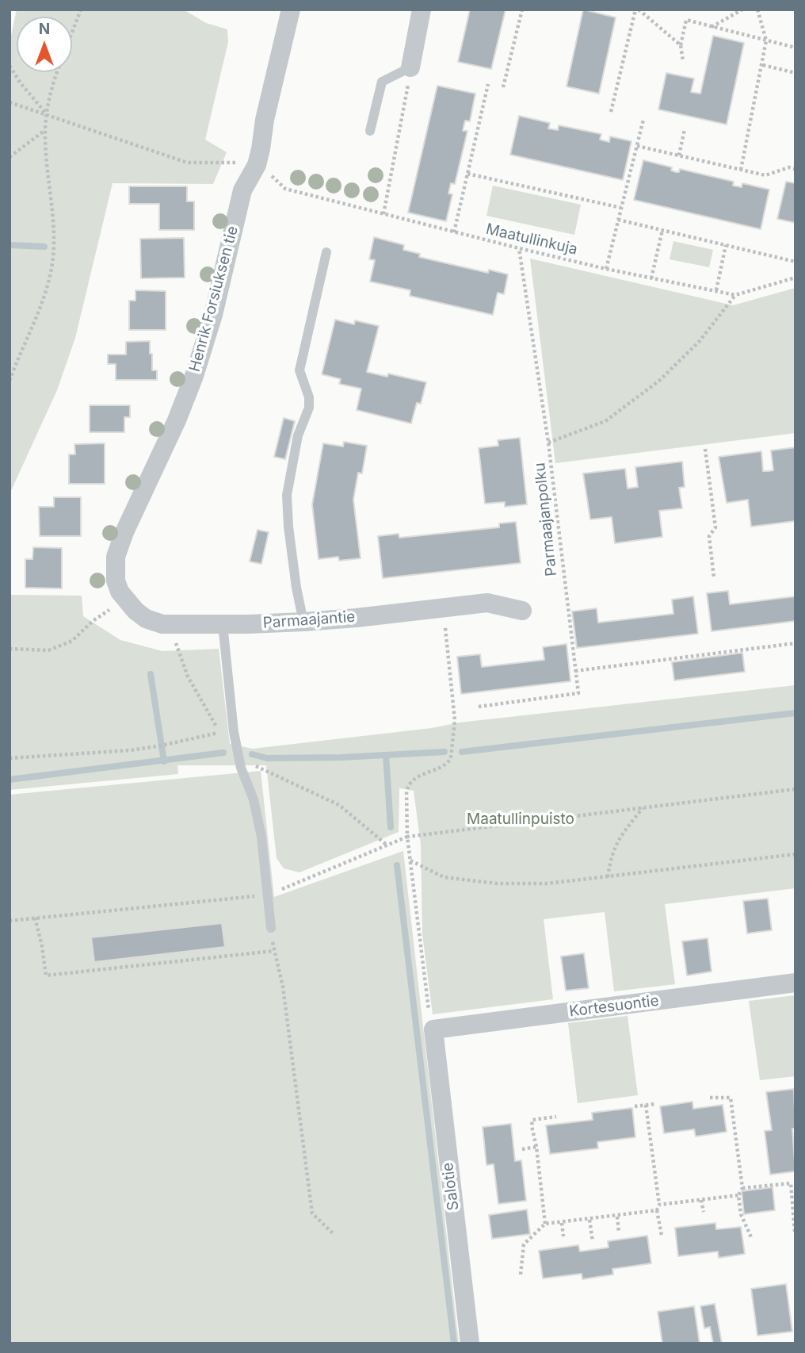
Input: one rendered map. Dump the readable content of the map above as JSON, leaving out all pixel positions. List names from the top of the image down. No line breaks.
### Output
{"streets":{"street":["Henrik Forsiuksen tie","Parmaajantie","Kortesuontie","Salotie"],"path":["Maatullinkuja","Parmaajanpolku"]},"crossings":[["Maatullinkuja","Parmaajanpolku"],["Henrik Forsiuksen tie","Parmaajantie"],["Kortesuontie","Salotie"]],"parks":["Maatullinpuisto"],"north":"top"}
